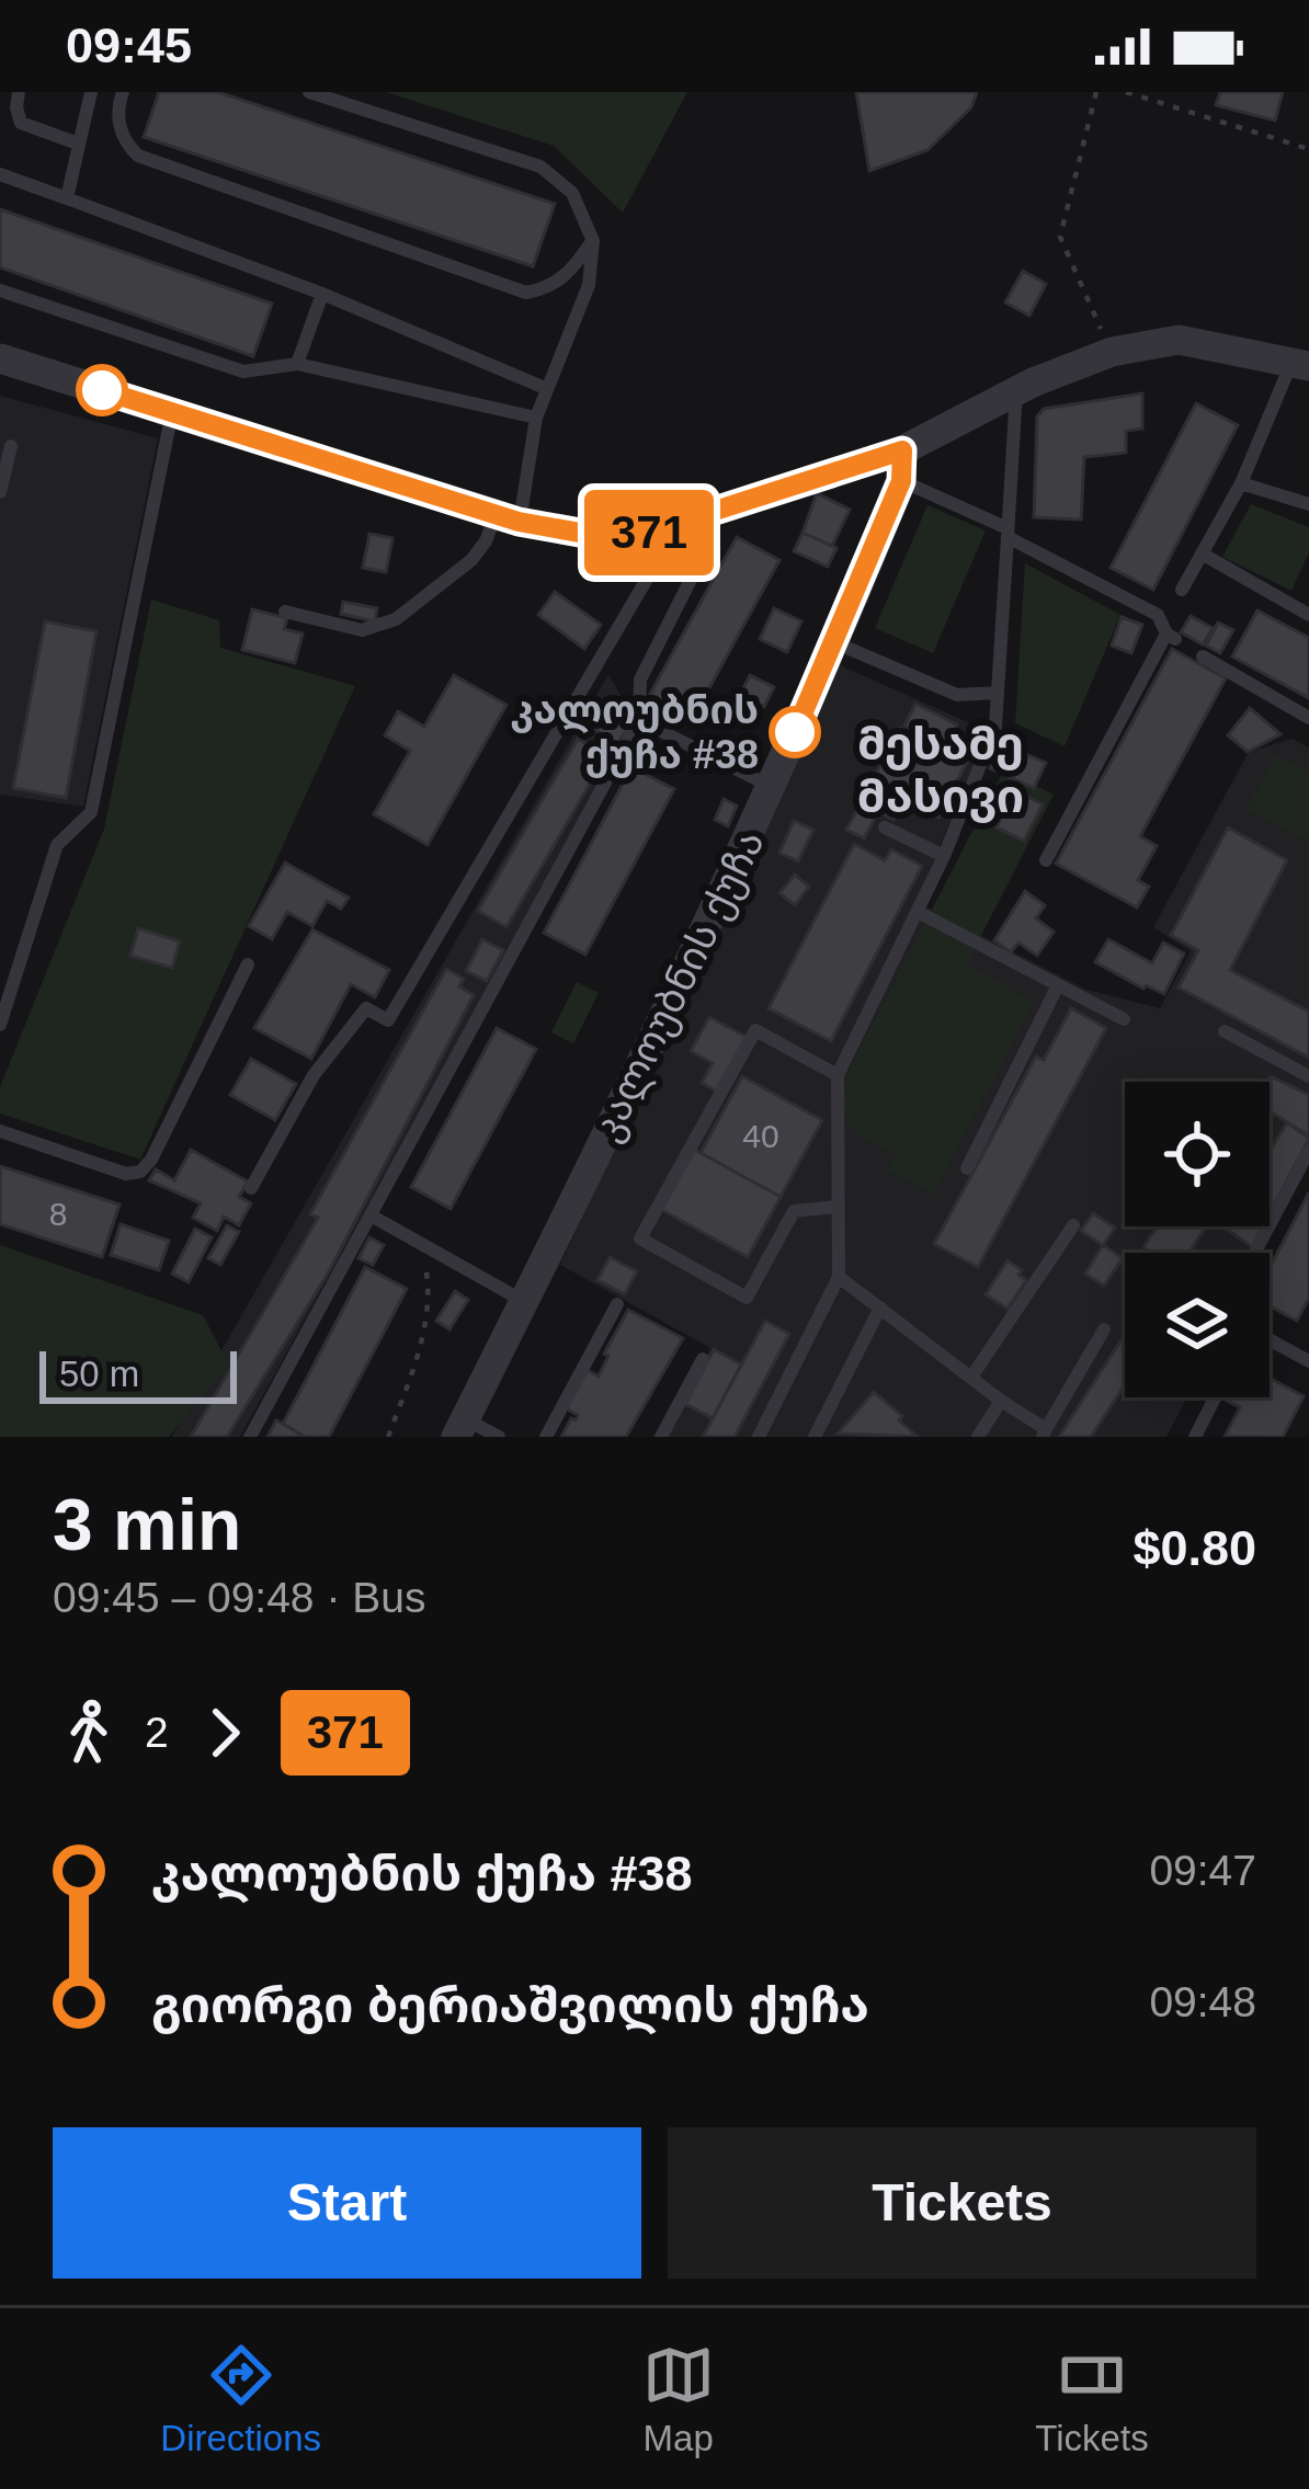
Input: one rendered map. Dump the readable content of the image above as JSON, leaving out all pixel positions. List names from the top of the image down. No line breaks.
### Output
{"streets":{"street":["კალოუბნის ქუჩა"]},"districts":["მესამე მასივი"],"places":["კალოუბნის ქუჩა #38"],"lines":["bus line 371"],"house_numbers":["40","8"],"scale_bar":"50 m","page":{"status":"09:45","on_map":"371","scale":"50 m","heading":["3 min","09:45 – 09:48 · Bus","$0.80"],"legs":["2","371"],"list":[{"name":"კალოუბნის ქუჩა #38","value":"09:47"},{"name":"გიორგი ბერიაშვილის ქუჩა","value":"09:48"}],"buttons":["Start","Tickets"],"tabs":["Directions","Map","Tickets"]}}
